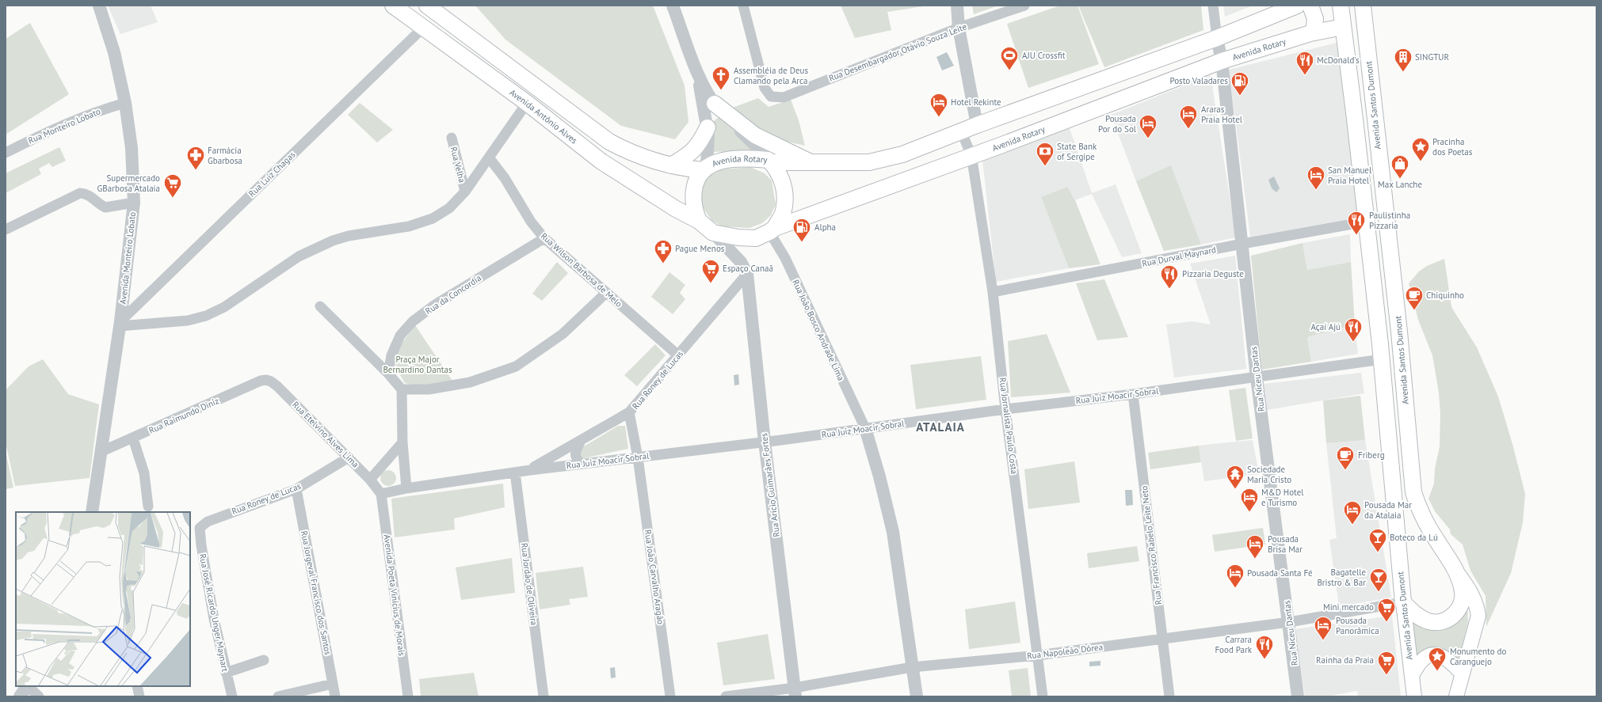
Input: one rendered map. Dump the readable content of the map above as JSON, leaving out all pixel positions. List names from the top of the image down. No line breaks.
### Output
{"streets":{"main road":["Avenida Rotary","Avenida Santos Dumont","Avenida Antônio Alves"],"street":["Rua Desembargador Otávio Souza Leite","Rua Monteiro Lobato","Rua Velha","Rua Luiz Chagas","Rua Durval Maynard","Avenida Monteiro Lobato","Rua Wilson Barbosa de Melo","Rua da Concordia","Rua João Bosco Andrade Lima","Rua Niceu Dantas","Rua Roney de Lucas","Rua Juiz Moacir Sobral","Rua Raimundo Diniz","Rua Jornalista Paulo Costa","Rua Etelvino Alves Lima","Rua Arício Guimarães Fortes","Rua Francisco Rabelo Leite Neto","Rua João Carvalho Aragão","Rua Jordão de Oliveira","Rua Jorgeval Francisco dos Santos","Avenida Poeta Vinícius de Morais","Rua José Ricardo Unger Maynart","Rua Napoleão Dórea"]},"crossings":[["Avenida Rotary","Avenida Santos Dumont"],["Avenida Rotary","Avenida Antônio Alves"],["Avenida Rotary","Rua João Bosco Andrade Lima"],["Avenida Rotary","Rua Niceu Dantas"],["Avenida Rotary","Rua Jornalista Paulo Costa"],["Avenida Santos Dumont","Rua Durval Maynard"],["Avenida Santos Dumont","Rua Juiz Moacir Sobral"],["Avenida Santos Dumont","Rua Napoleão Dórea"],["Avenida Antônio Alves","Rua Luiz Chagas"],["Avenida Antônio Alves","Rua João Bosco Andrade Lima"],["Rua Monteiro Lobato","Avenida Monteiro Lobato"],["Rua Luiz Chagas","Avenida Monteiro Lobato"],["Rua Durval Maynard","Rua Niceu Dantas"],["Rua Durval Maynard","Rua Jornalista Paulo Costa"],["Avenida Monteiro Lobato","Rua Raimundo Diniz"],["Rua Wilson Barbosa de Melo","Rua da Concordia"],["Rua Wilson Barbosa de Melo","Rua Roney de Lucas"],["Rua João Bosco Andrade Lima","Rua Juiz Moacir Sobral"],["Rua Niceu Dantas","Rua Juiz Moacir Sobral"],["Rua Niceu Dantas","Rua Napoleão Dórea"],["Rua Roney de Lucas","Rua Juiz Moacir Sobral"],["Rua Roney de Lucas","Rua Etelvino Alves Lima"],["Rua Roney de Lucas","Rua Arício Guimarães Fortes"],["Rua Roney de Lucas","Rua João Carvalho Aragão"],["Rua Roney de Lucas","Rua Jorgeval Francisco dos Santos"],["Rua Roney de Lucas","Rua José Ricardo Unger Maynart"],["Rua Juiz Moacir Sobral","Rua Jornalista Paulo Costa"],["Rua Juiz Moacir Sobral","Rua Etelvino Alves Lima"],["Rua Juiz Moacir Sobral","Rua Arício Guimarães Fortes"],["Rua Juiz Moacir Sobral","Rua Francisco Rabelo Leite Neto"],["Rua Juiz Moacir Sobral","Rua João Carvalho Aragão"],["Rua Juiz Moacir Sobral","Rua Jordão de Oliveira"],["Rua Juiz Moacir Sobral","Avenida Poeta Vinícius de Morais"],["Rua Raimundo Diniz","Rua Etelvino Alves Lima"],["Rua Jornalista Paulo Costa","Rua Napoleão Dórea"],["Rua Etelvino Alves Lima","Avenida Poeta Vinícius de Morais"],["Rua Arício Guimarães Fortes","Rua Napoleão Dórea"],["Rua Francisco Rabelo Leite Neto","Rua Napoleão Dórea"]],"districts":["ATALAIA"],"parks":["Praça Major Bernardino Dantas"],"places":{"sports":["AJU Crossfit"],"building":["SINGTUR"],"restaurant":["McDonald's","Paulistinha Pizzaria","Pizzaria Deguste","Açaí Ajú","Carrara Food Park"],"church":["Assembléia de Deus Clamando pela Arca"],"fuel station":["Posto Valadares","Alpha"],"hotel":["Hotel Rekinte","Araras Praia Hotel","Pousada Por do Sol","San Manuel Praia Hotel","M&D Hotel e Turismo","Pousada Mar da Atalaia","Pousada Brisa Mar","Pousada Santa Fé","Pousada Panorâmica"],"place":["Pracinha dos Poetas","Monumento do Caranguejo"],"bank":["State Bank of Sergipe"],"pharmacy":["Farmácia Gbarbosa","Pague Menos"],"shop":["Max Lanche"],"supermarket":["Supermercado GBarbosa Atalaia","Espaço Canaã","Mini mercado","Rainha da Praia"],"cafe":["Chiquinho","Friberg"],"temple":["Sociedade Maria Cristo"],"bar":["Boteco da Lú","Bagatelle Bristro & Bar"]}}
